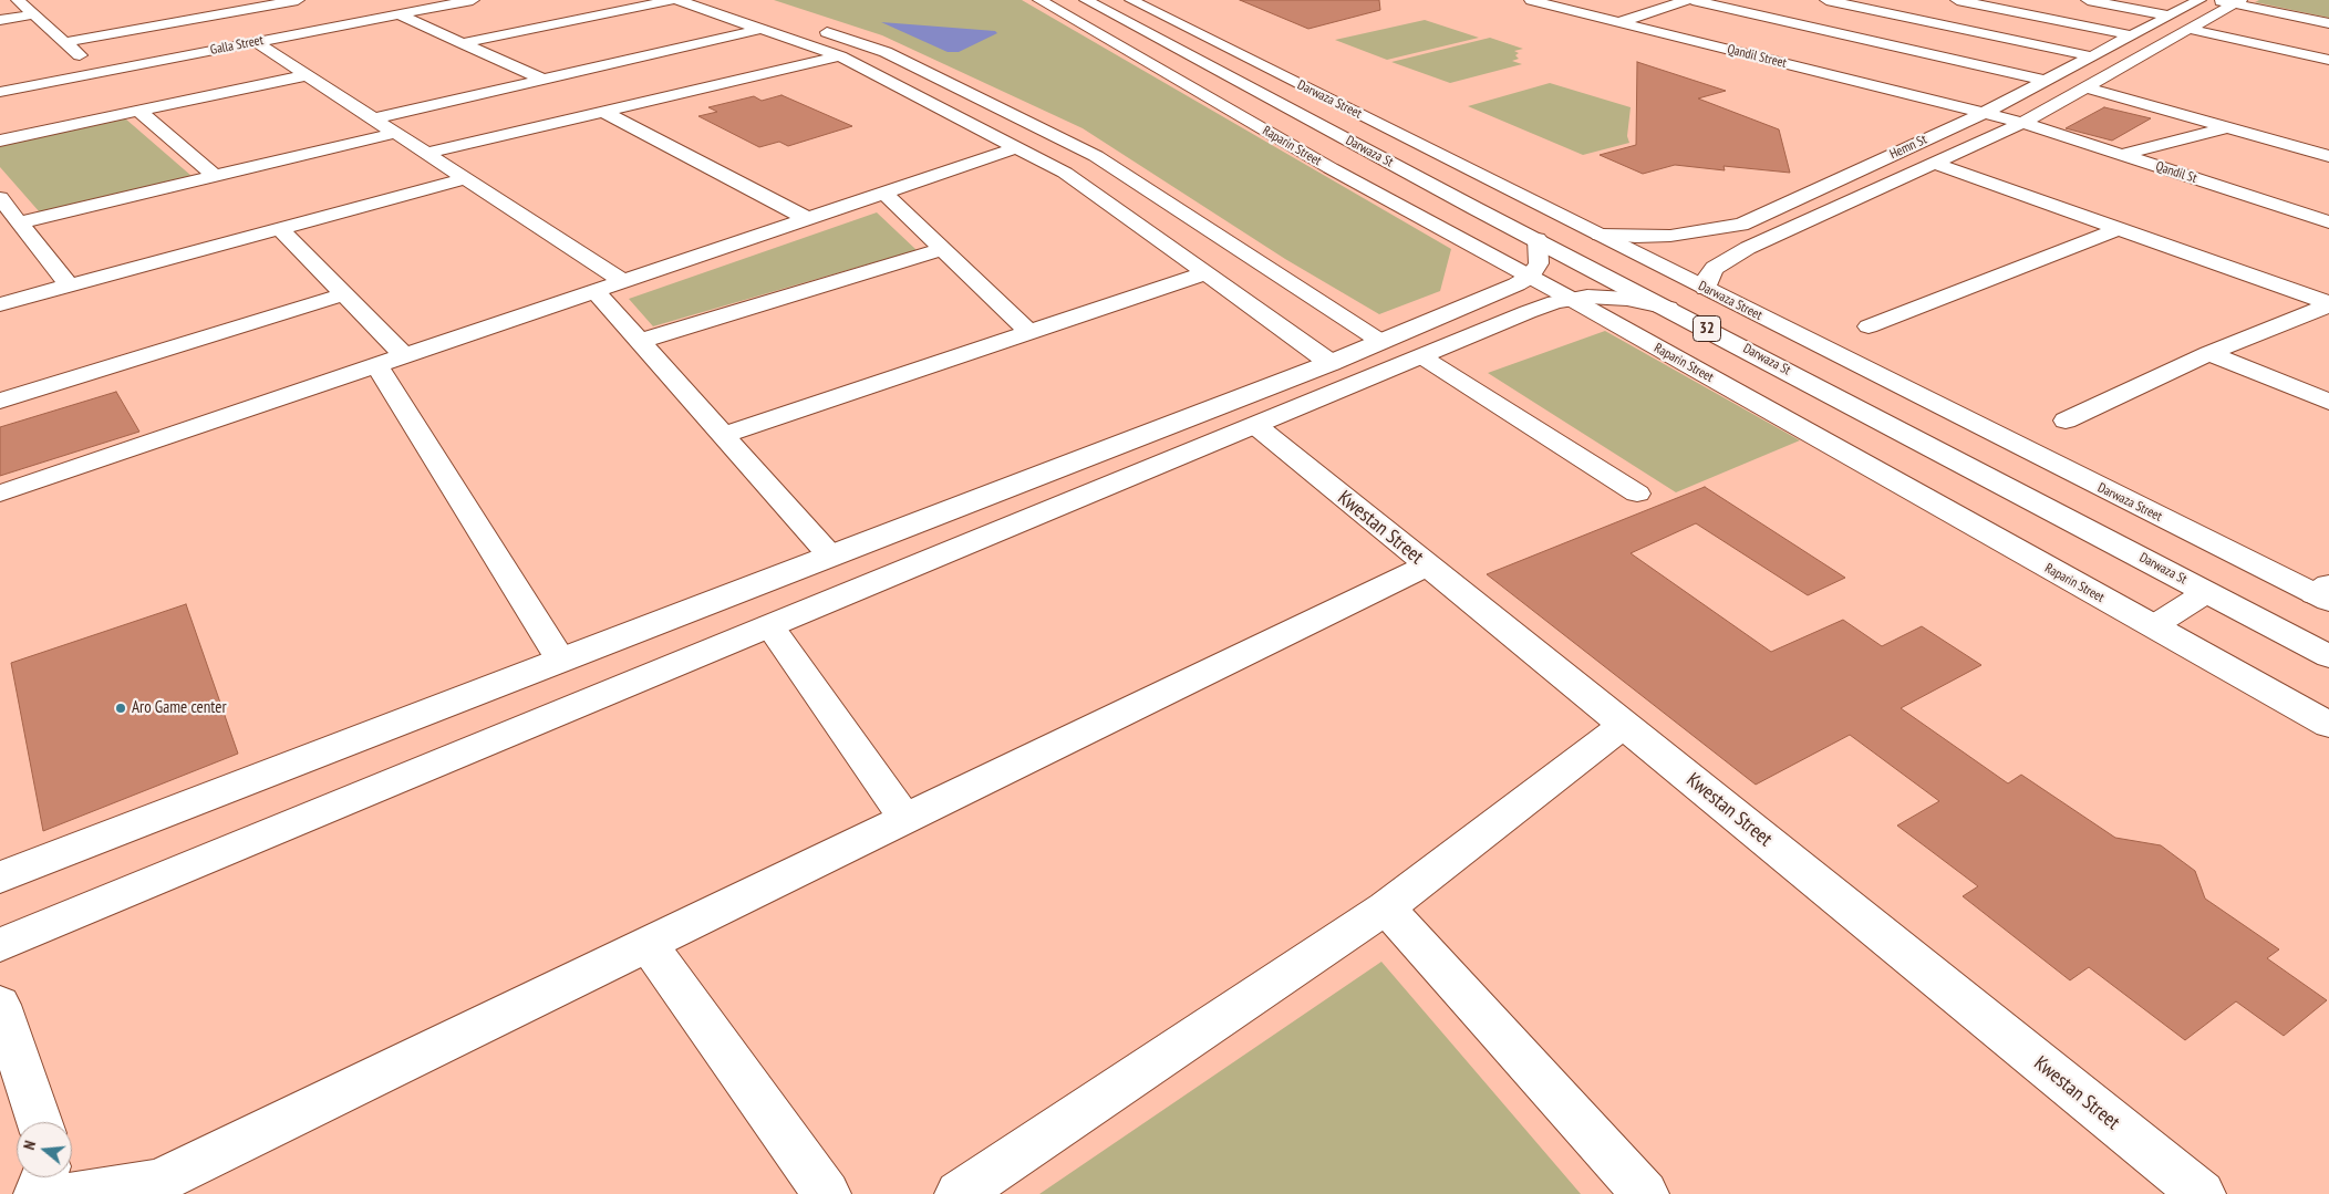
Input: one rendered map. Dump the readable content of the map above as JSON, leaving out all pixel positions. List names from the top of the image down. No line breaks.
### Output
{"streets":{"main road":["Galla Street","Qandil Street","Darwaza Street","Raparin Street","Hemn St","Darwaza St","Qandil St","32","Kwestan Street"]},"crossings":[["Qandil Street","Hemn St"],["Qandil Street","Qandil St"],["Darwaza Street","Hemn St"],["Hemn St","Qandil St"]],"places":["Aro Game center"],"north":"left"}
